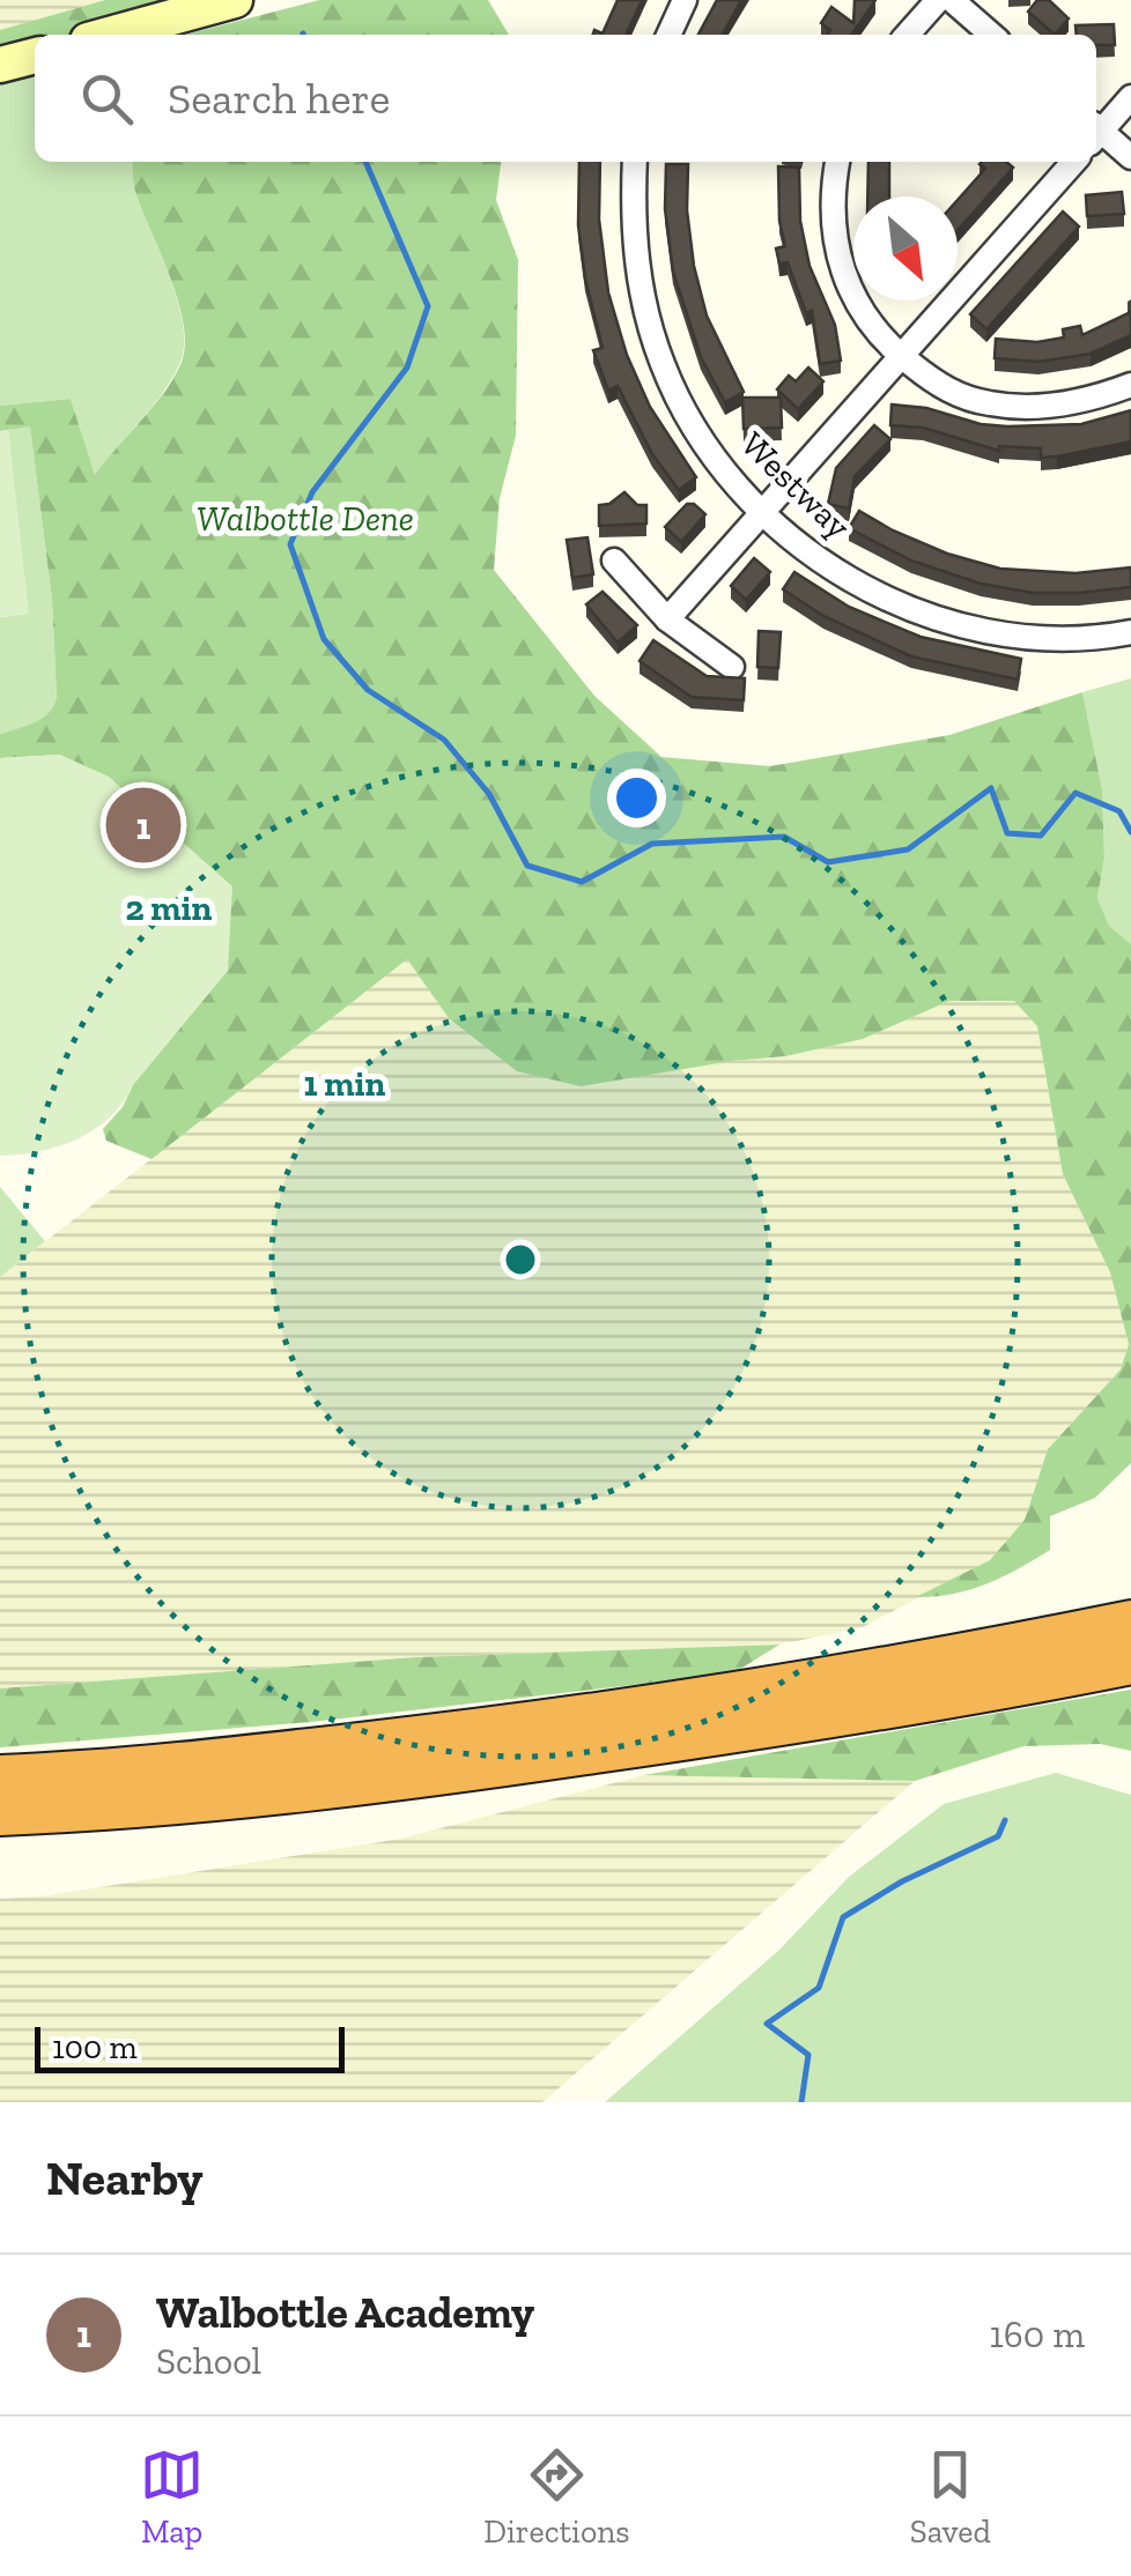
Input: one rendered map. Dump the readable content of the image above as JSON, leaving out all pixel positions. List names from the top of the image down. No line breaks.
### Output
{"streets":{"street":["Westway"]},"parks":["Walbottle Dene"],"scale_bar":"100 m","north":"bottom right","page":{"search":"Search here","pins":"1","scale":"100 m","heading":"Nearby","list":[{"mark":"1","name":"Walbottle Academy","note":"School","value":"160 m"}],"nav":["Map","Directions","Saved"]},"rings":["2 min","1 min"]}
